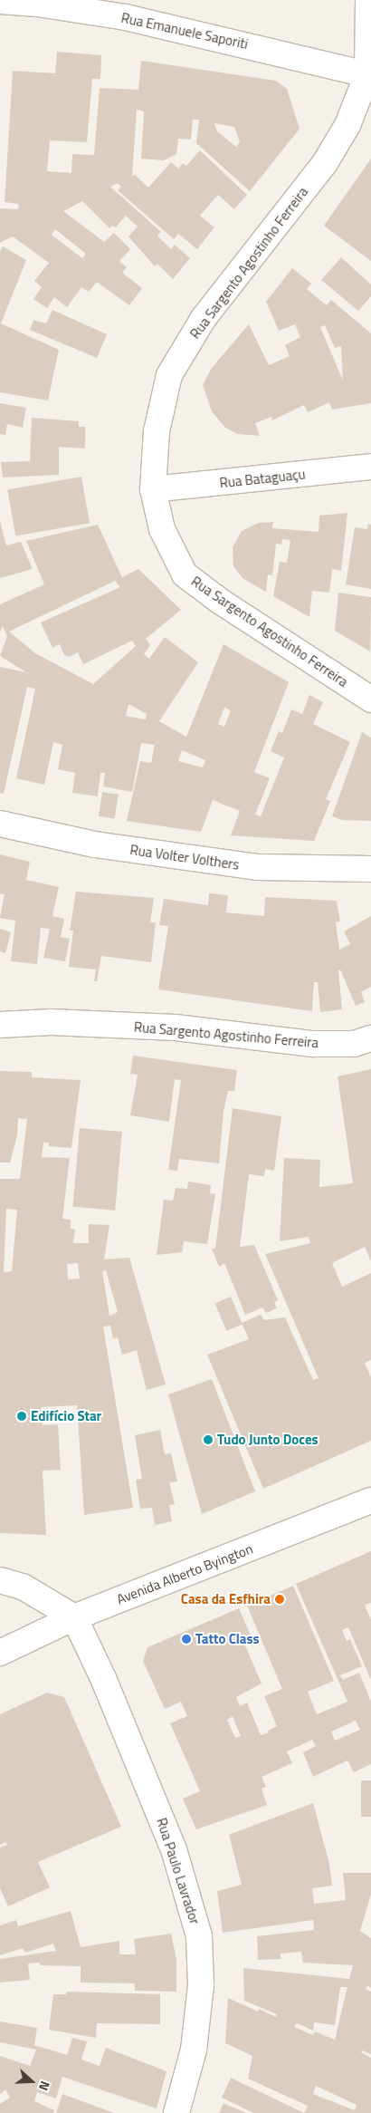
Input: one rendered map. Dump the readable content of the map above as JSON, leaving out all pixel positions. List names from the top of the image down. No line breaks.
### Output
{"streets":{"street":["Rua Emanuele Saporiti","Rua Sargento Agostinho Ferreira","Rua Bataguaçu","Rua Volter Volthers","Avenida Alberto Byington","Rua Paulo Lavrador"]},"crossings":[["Rua Emanuele Saporiti","Rua Sargento Agostinho Ferreira"],["Rua Sargento Agostinho Ferreira","Rua Bataguaçu"],["Avenida Alberto Byington","Rua Paulo Lavrador"]],"places":["Edifício Star","Tudo Junto Doces","Casa da Esfhira","Tatto Class"],"north":"right"}
